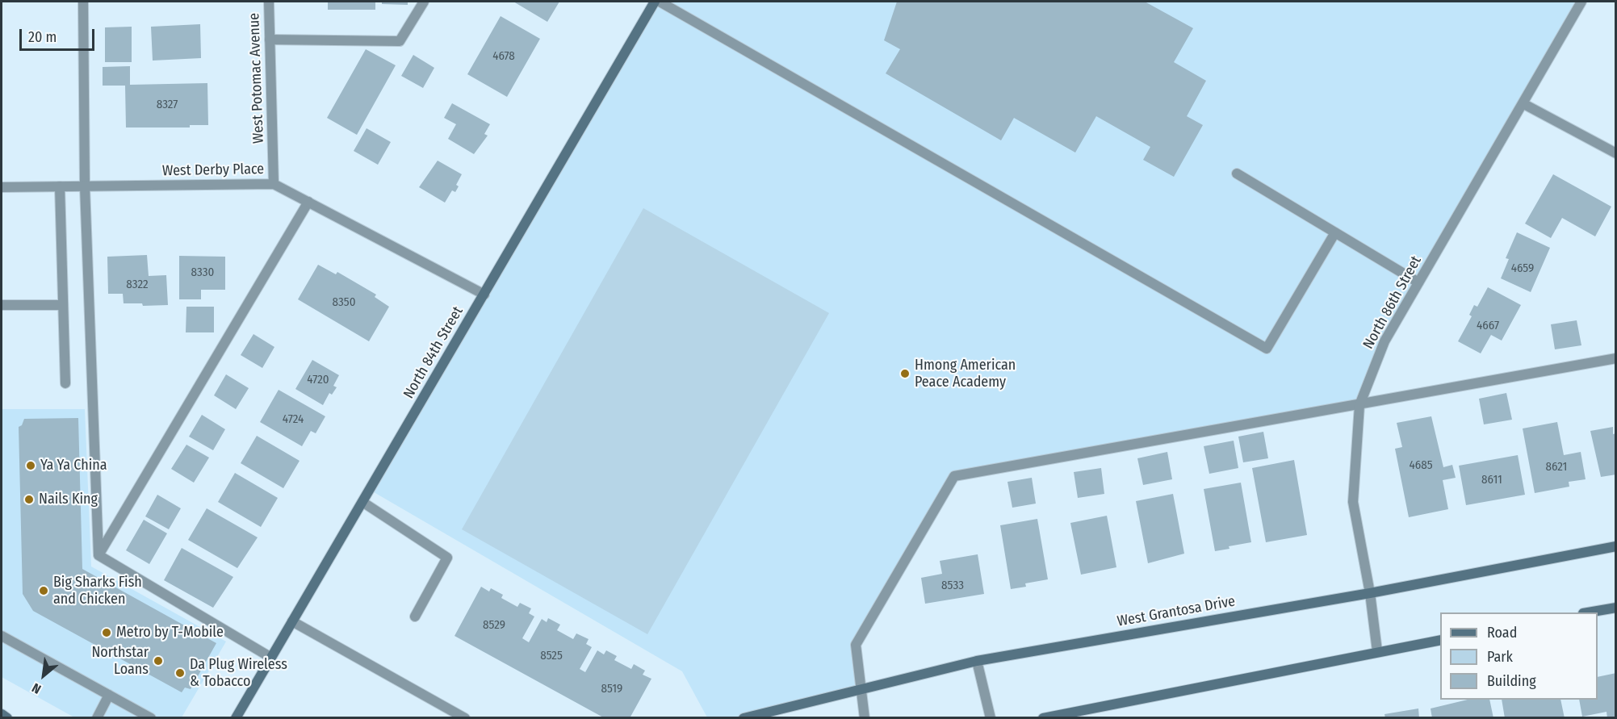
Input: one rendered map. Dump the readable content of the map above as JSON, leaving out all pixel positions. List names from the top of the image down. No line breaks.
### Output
{"streets":{"street":["West Potomac Avenue","West Derby Place","North 86th Street","North 84th Street","West Grantosa Drive"]},"crossings":[["West Potomac Avenue","West Derby Place"],["West Derby Place","North 84th Street"],["North 86th Street","West Grantosa Drive"]],"places":["Hmong American Peace Academy","Ya Ya China","Nails King","Big Sharks Fish and Chicken","Metro by T-Mobile","Northstar Loans","Da Plug Wireless & Tobacco"],"house_numbers":["4678","8327","4659","8330","8322","8350","4667","4720","4724","4685","8621","8611","8533","8529","8525","8519"],"legend":["Road","Park","Building"],"scale_bar":"20 m","north":"bottom left"}
